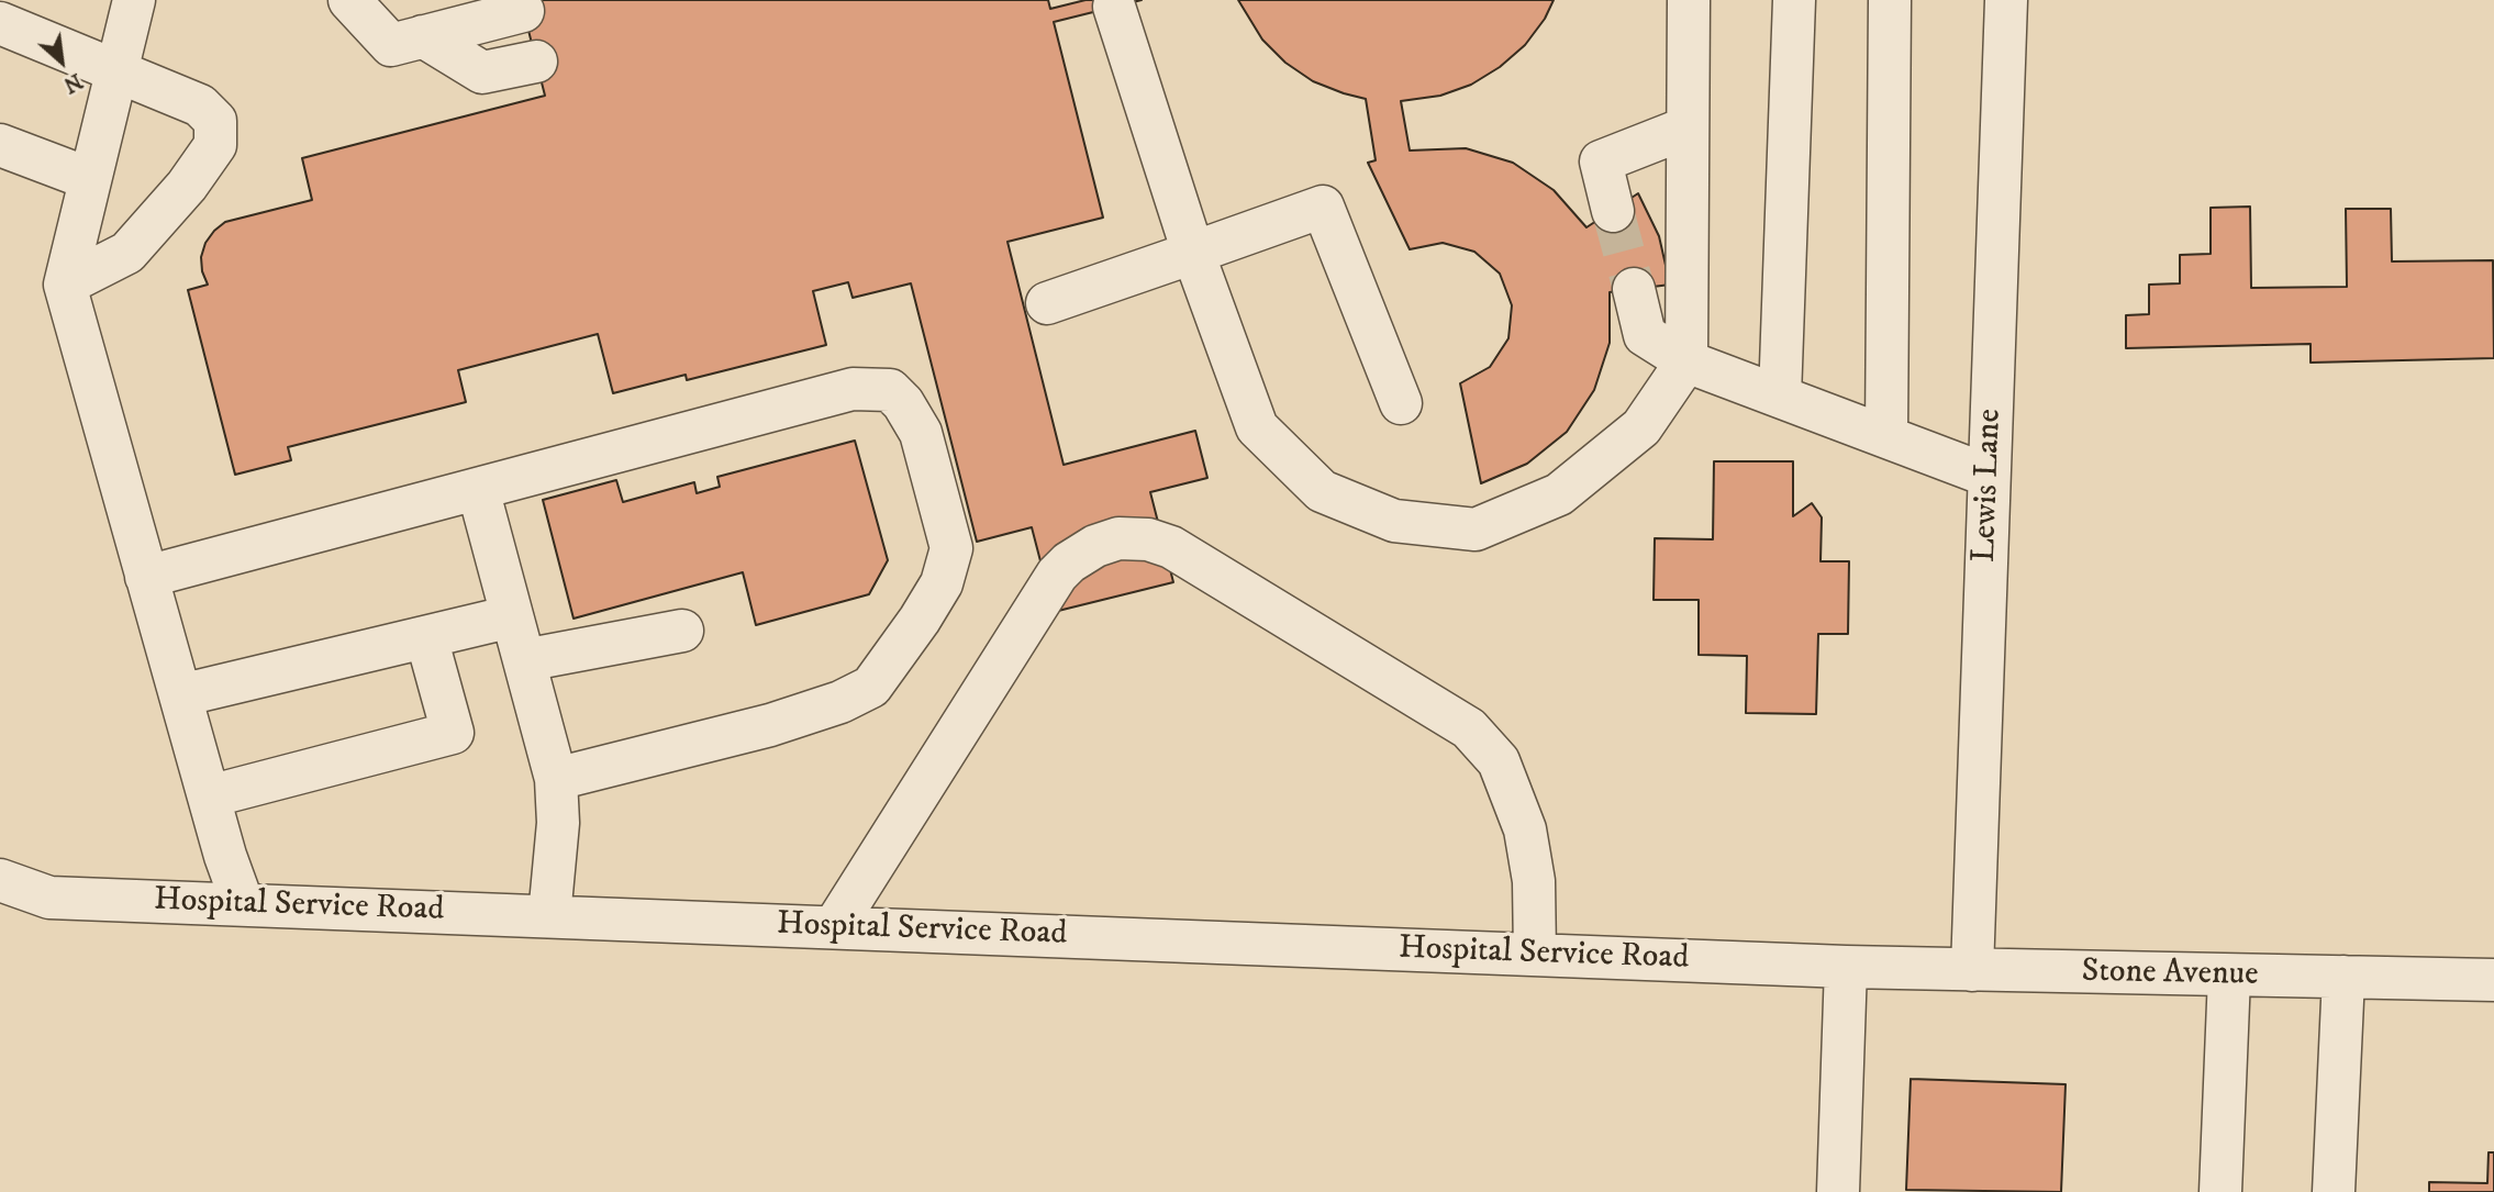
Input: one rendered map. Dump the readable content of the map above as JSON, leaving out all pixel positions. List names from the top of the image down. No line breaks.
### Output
{"streets":{"street":["Lewis Lane","Hospital Service Road","Stone Avenue"]},"crossings":[["Lewis Lane","Stone Avenue"],["Hospital Service Road","Stone Avenue"]],"north":"bottom right"}
